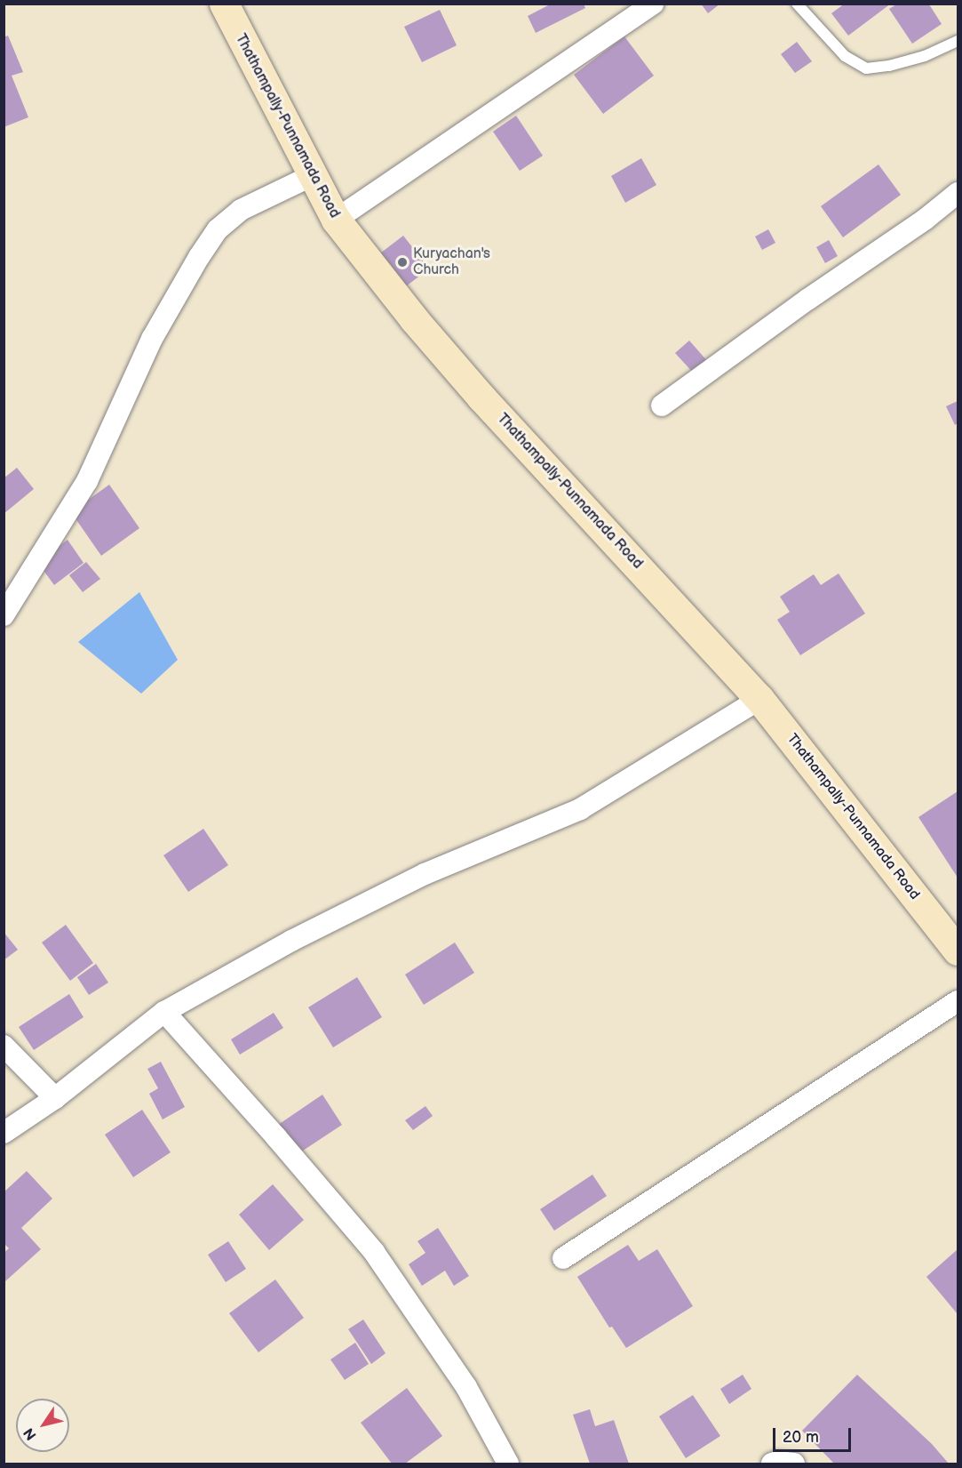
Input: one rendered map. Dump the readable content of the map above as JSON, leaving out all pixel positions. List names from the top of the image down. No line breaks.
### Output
{"streets":{"main road":["Thathampally-Punnamada Road"]},"places":["Kuryachan's Church"],"scale_bar":"20 m","north":"bottom left"}
